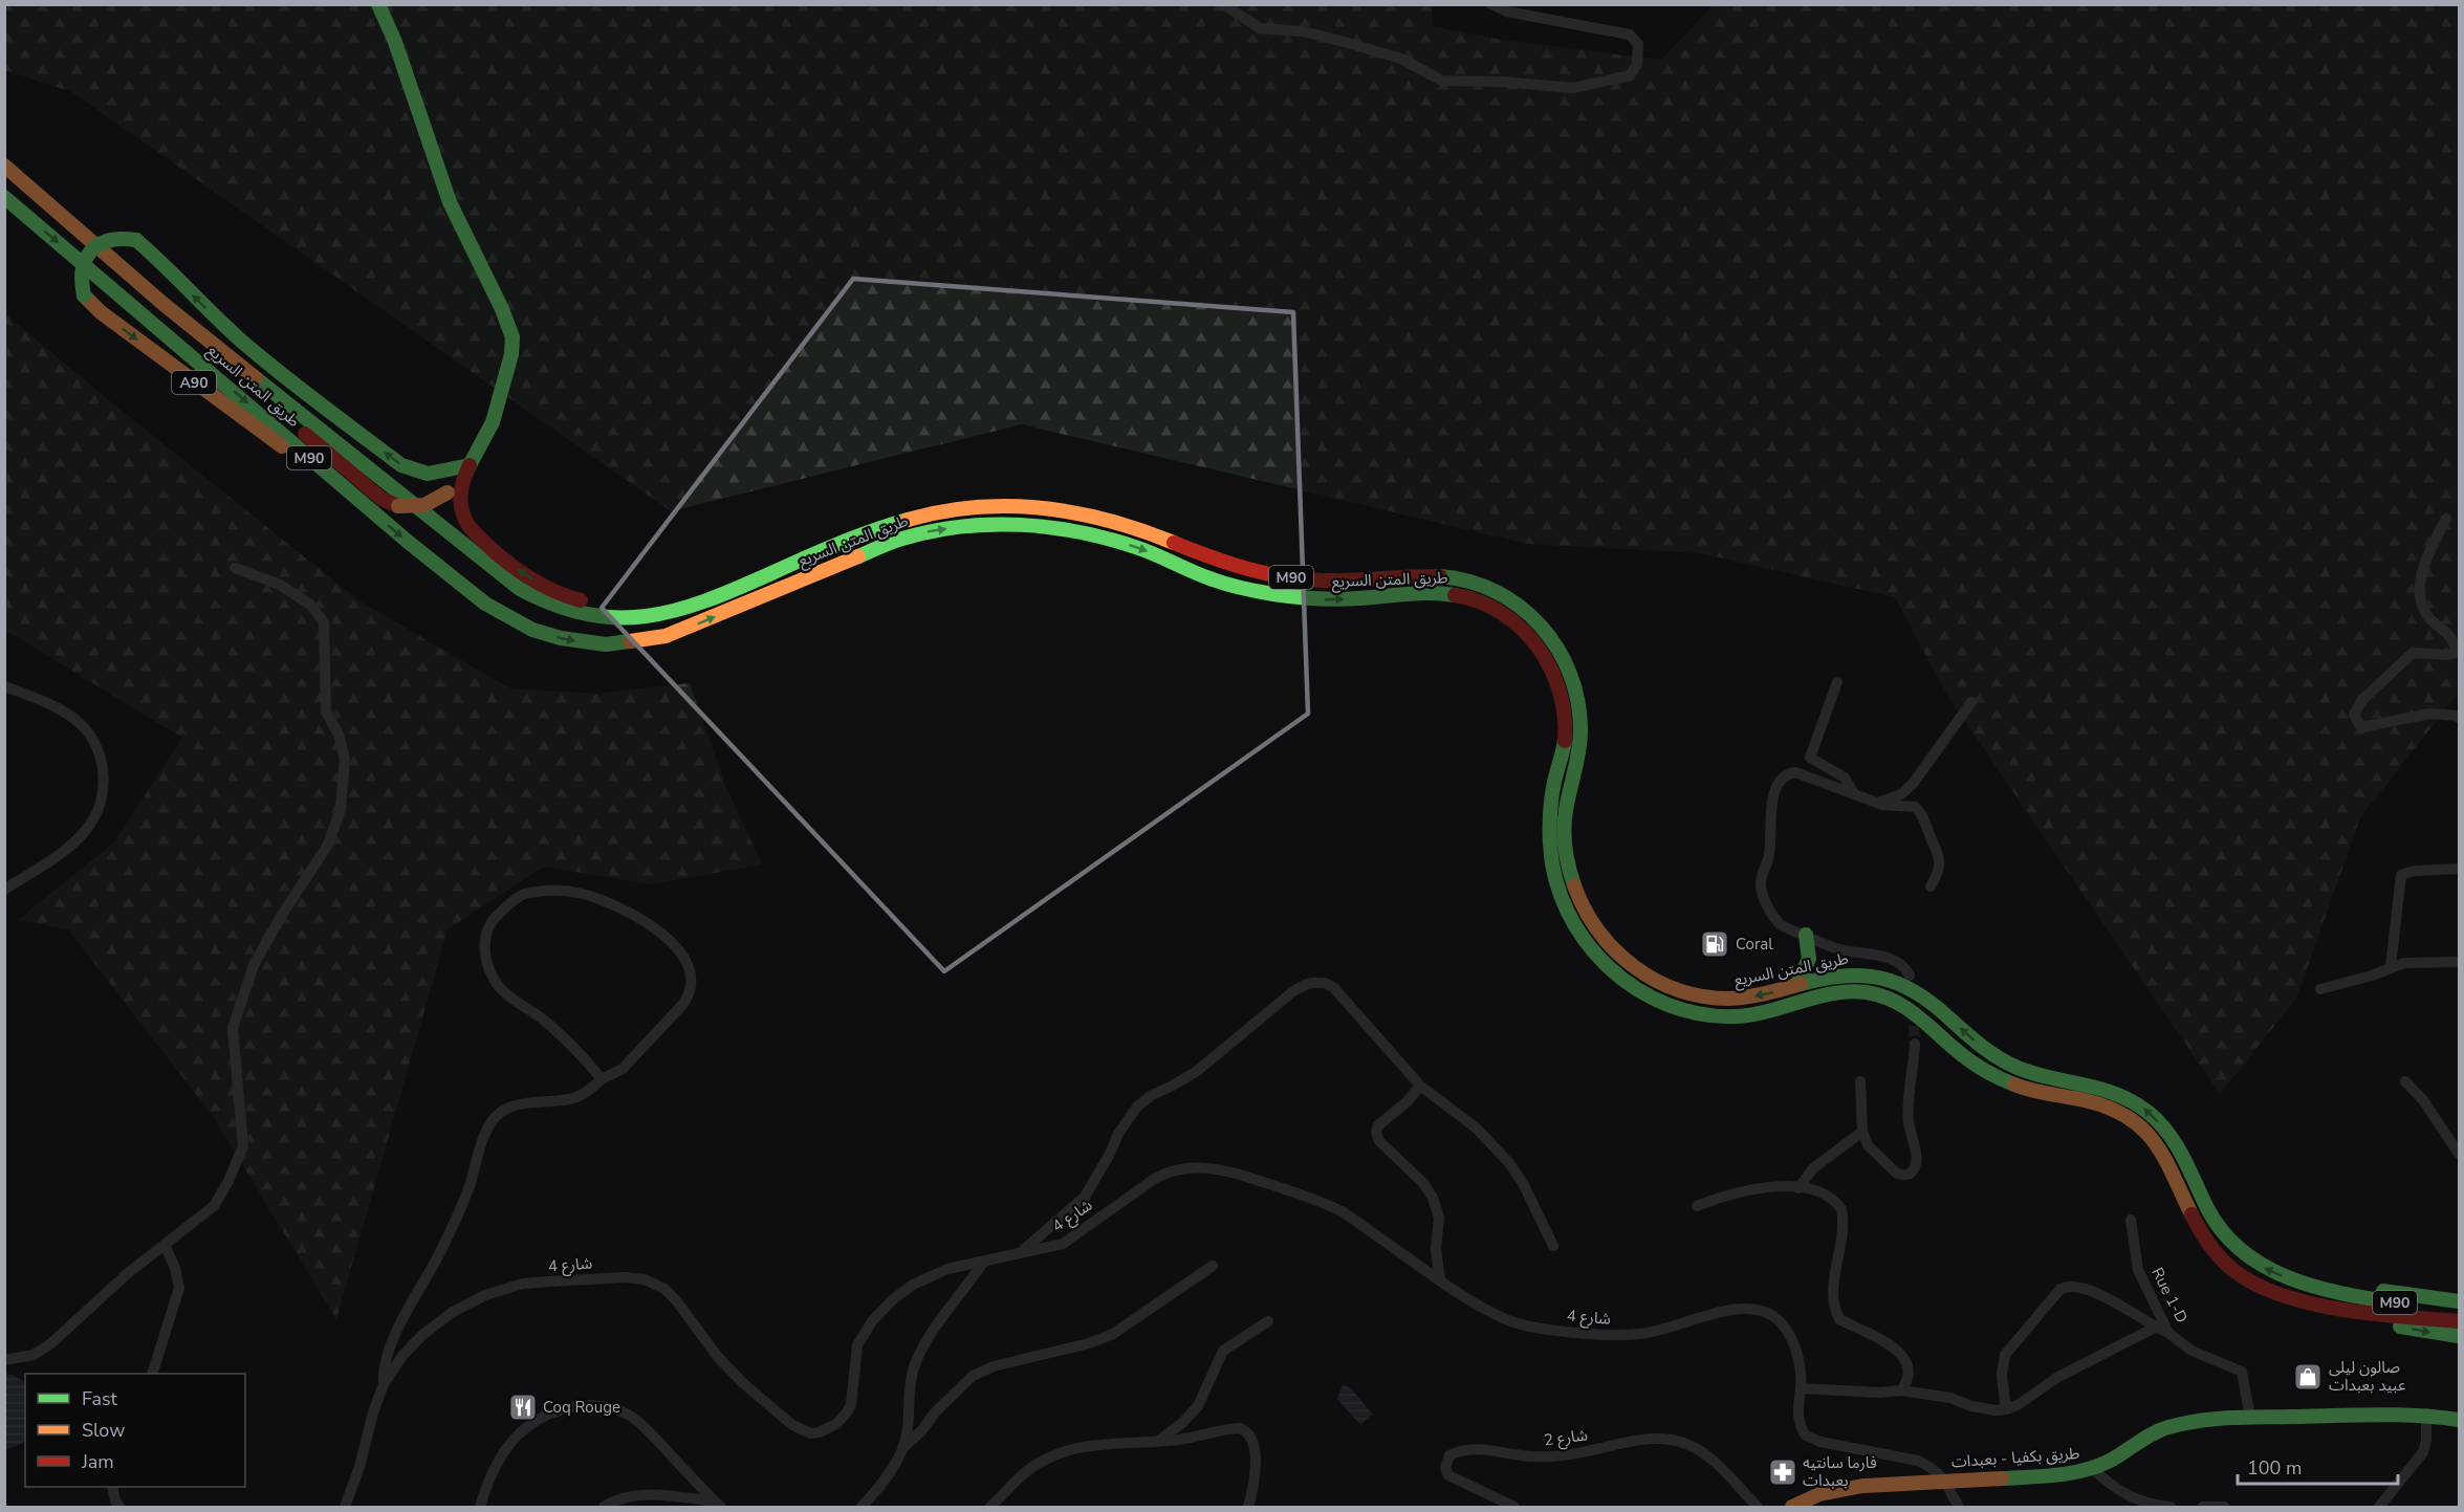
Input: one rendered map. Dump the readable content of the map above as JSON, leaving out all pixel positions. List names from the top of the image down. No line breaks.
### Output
{"streets":{"main road":["A90","طريق المتن السريع","M90","طريق بكفيا - بعبدات"],"street":["شارع 4","Rue 1-D","شارع 2"]},"crossings":[["A90","طريق المتن السريع"],["طريق المتن السريع","M90"],["شارع 4","طريق بكفيا - بعبدات"],["Rue 1-D","طريق بكفيا - بعبدات"]],"places":{"fuel station":["Coral"],"shop":["صالون ليلى عبيد بعبدات"],"restaurant":["Coq Rouge"],"pharmacy":["فارما سانتيه بعبدات"]},"legend":["Fast","Slow","Jam"],"scale_bar":"100 m"}
